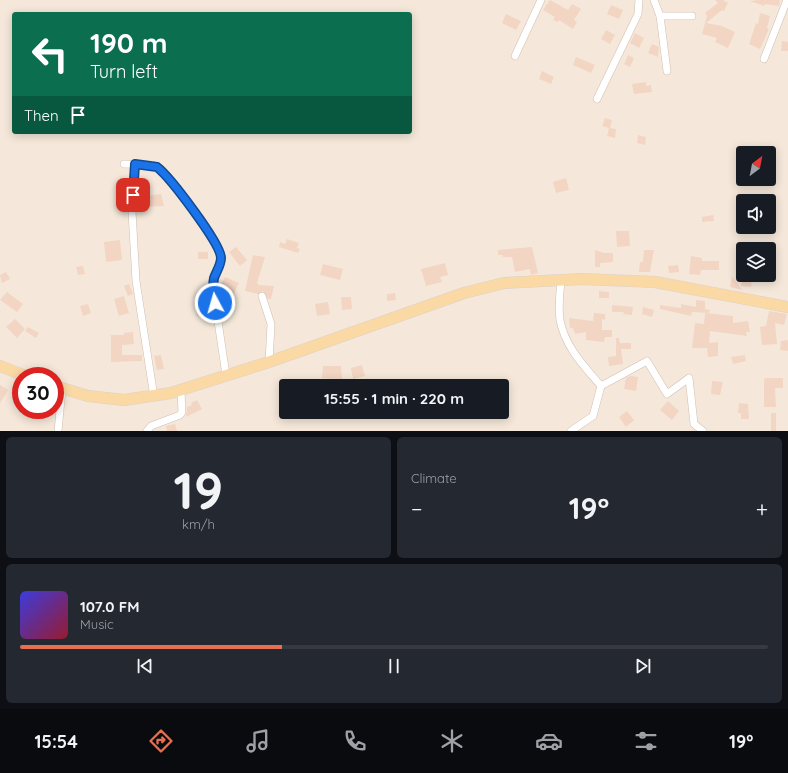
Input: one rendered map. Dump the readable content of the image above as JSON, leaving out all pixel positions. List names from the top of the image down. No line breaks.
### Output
{"north":"top right","page":{"turn":["190 m","Turn left"],"then":"Then","limit":"30","trip":"15:55 · 1 min · 220 m","tile":[["19","km/h"],"Climate"],"heat":["−","19°","+"],"song":["107.0 FM","Music"],"tabs":["15:54","19°"]}}
